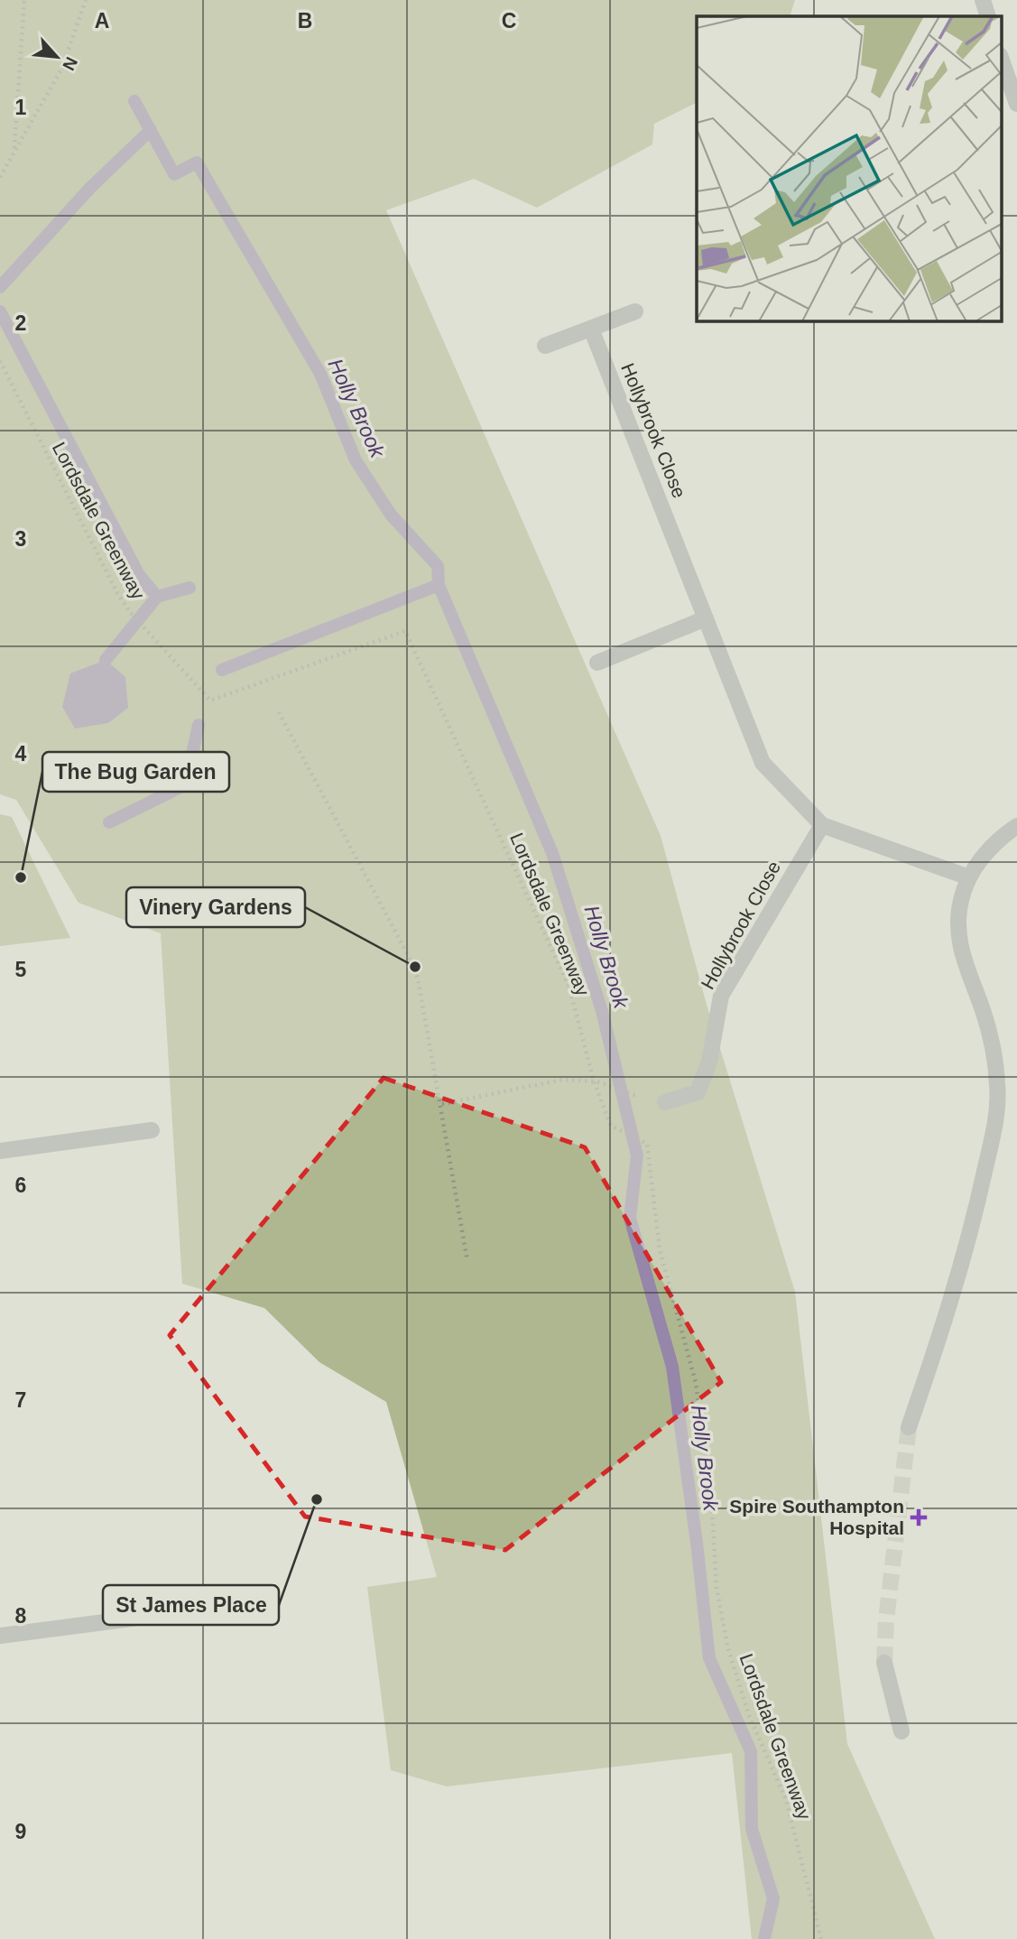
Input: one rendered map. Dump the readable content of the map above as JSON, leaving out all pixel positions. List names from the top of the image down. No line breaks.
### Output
{"streets":{"street":["Hollybrook Close"],"path":["Lordsdale Greenway"]},"water":["Holly Brook"],"places":{"other":["The Bug Garden","Vinery Gardens","St James Place"],"health":["Spire Southampton Hospital"]},"north":"bottom right","grid":{"columns":["A","B","C"],"rows":["1","2","3","4","5","6","7","8","9"]}}
